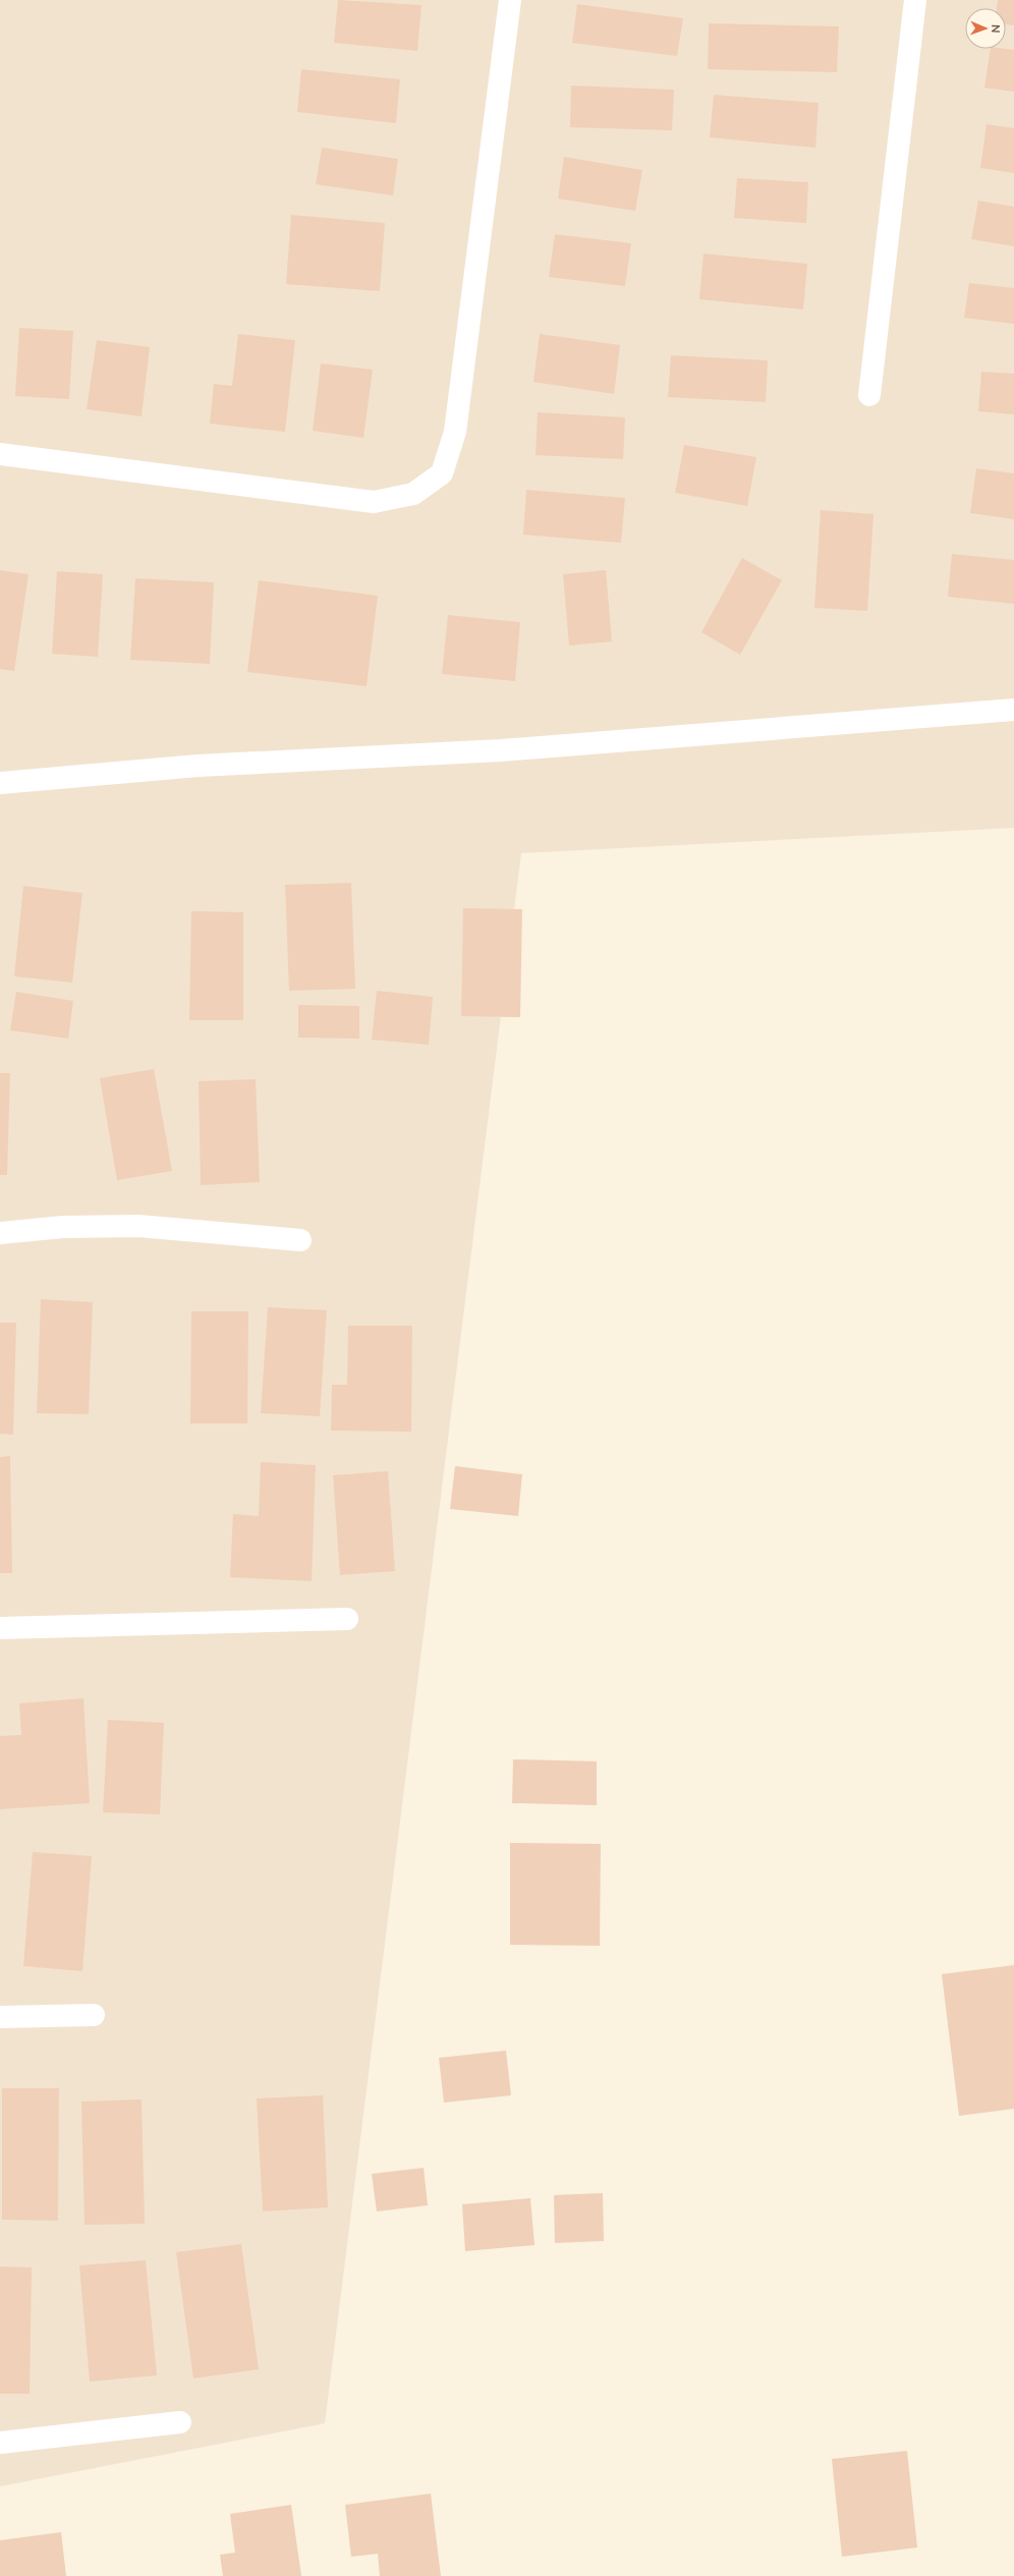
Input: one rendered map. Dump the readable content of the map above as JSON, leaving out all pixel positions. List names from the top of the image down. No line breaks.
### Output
{"north":"right"}
